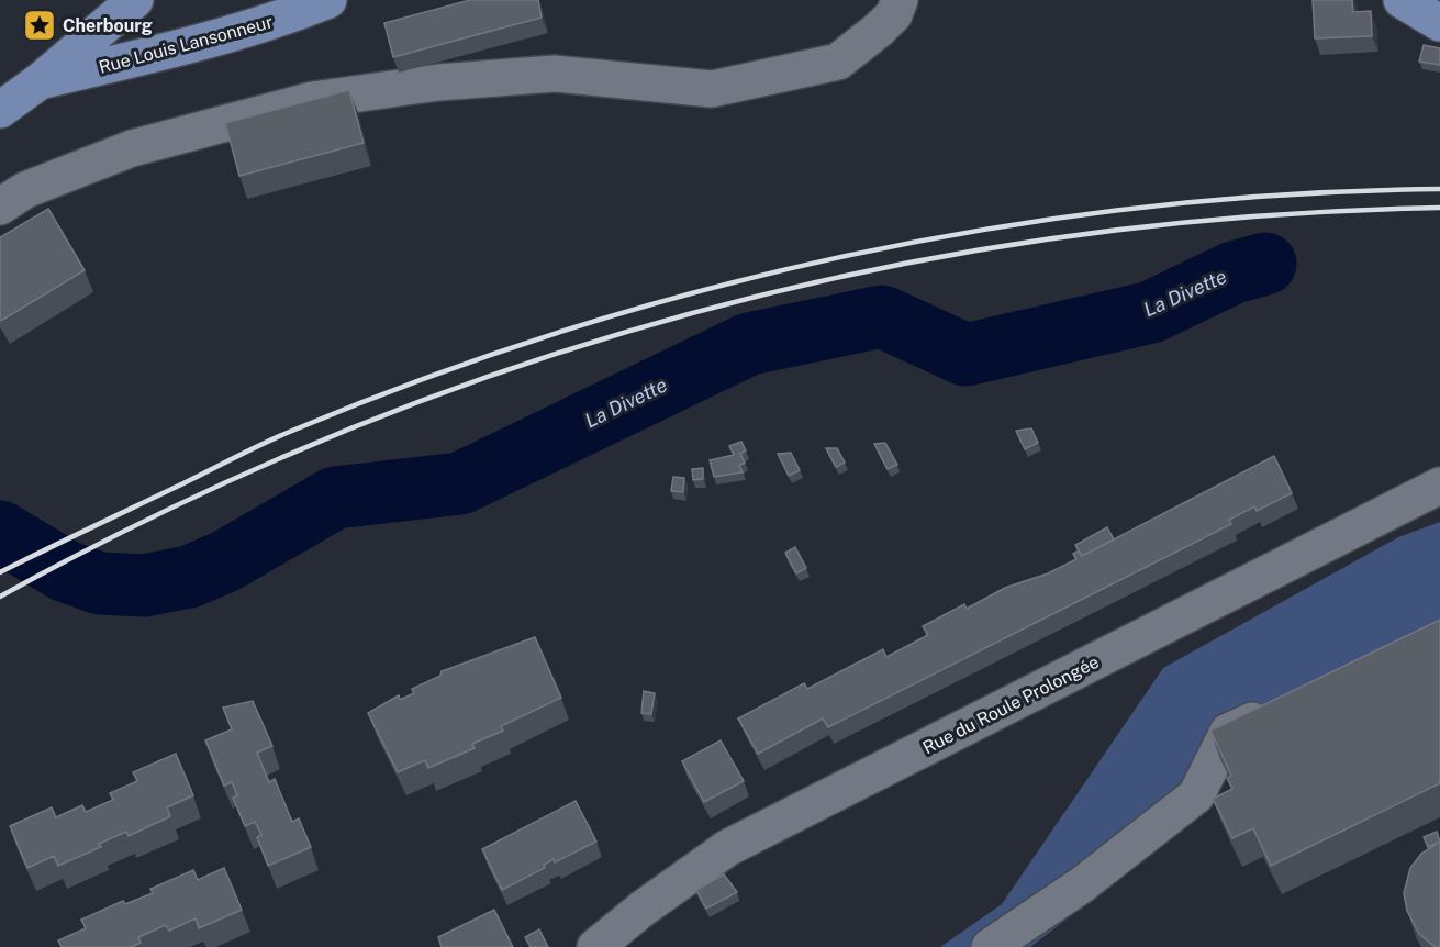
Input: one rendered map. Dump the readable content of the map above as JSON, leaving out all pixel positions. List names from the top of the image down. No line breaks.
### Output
{"streets":{"main road":["Rue Louis Lansonneur"],"street":["Rue du Roule Prolongée"]},"water":["La Divette"],"places":{"place":["Cherbourg"]}}
